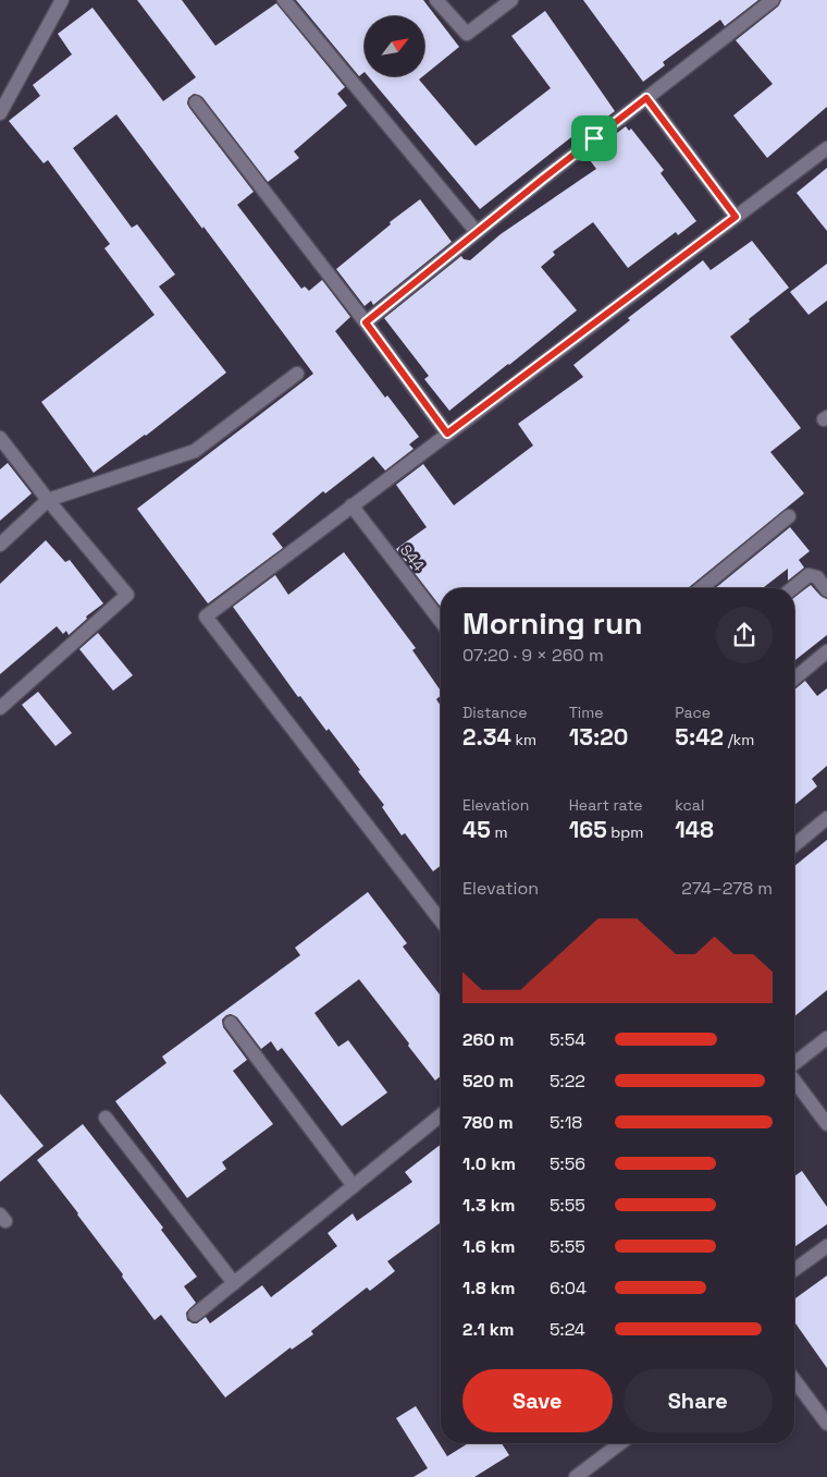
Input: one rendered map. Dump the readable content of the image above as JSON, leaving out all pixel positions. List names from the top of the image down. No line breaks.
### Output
{"streets":{"street":["S44"]},"north":"top right","page":{"heading":["Morning run","07:20 · 9 × 260 m"],"stats":[["Distance","2.34 km"],["Time","13:20"],["Pace","5:42 /km"],["Elevation","45 m"],["Heart rate","165 bpm"],["kcal","148"]],"chart":["Elevation","274–278 m"],"list":[{"name":"260 m","note":"5:54"},{"name":"520 m","note":"5:22"},{"name":"780 m","note":"5:18"},{"name":"1.0 km","note":"5:56"},{"name":"1.3 km","note":"5:55"},{"name":"1.6 km","note":"5:55"},{"name":"1.8 km","note":"6:04"},{"name":"2.1 km","note":"5:24"}],"buttons":["Save","Share"]}}
